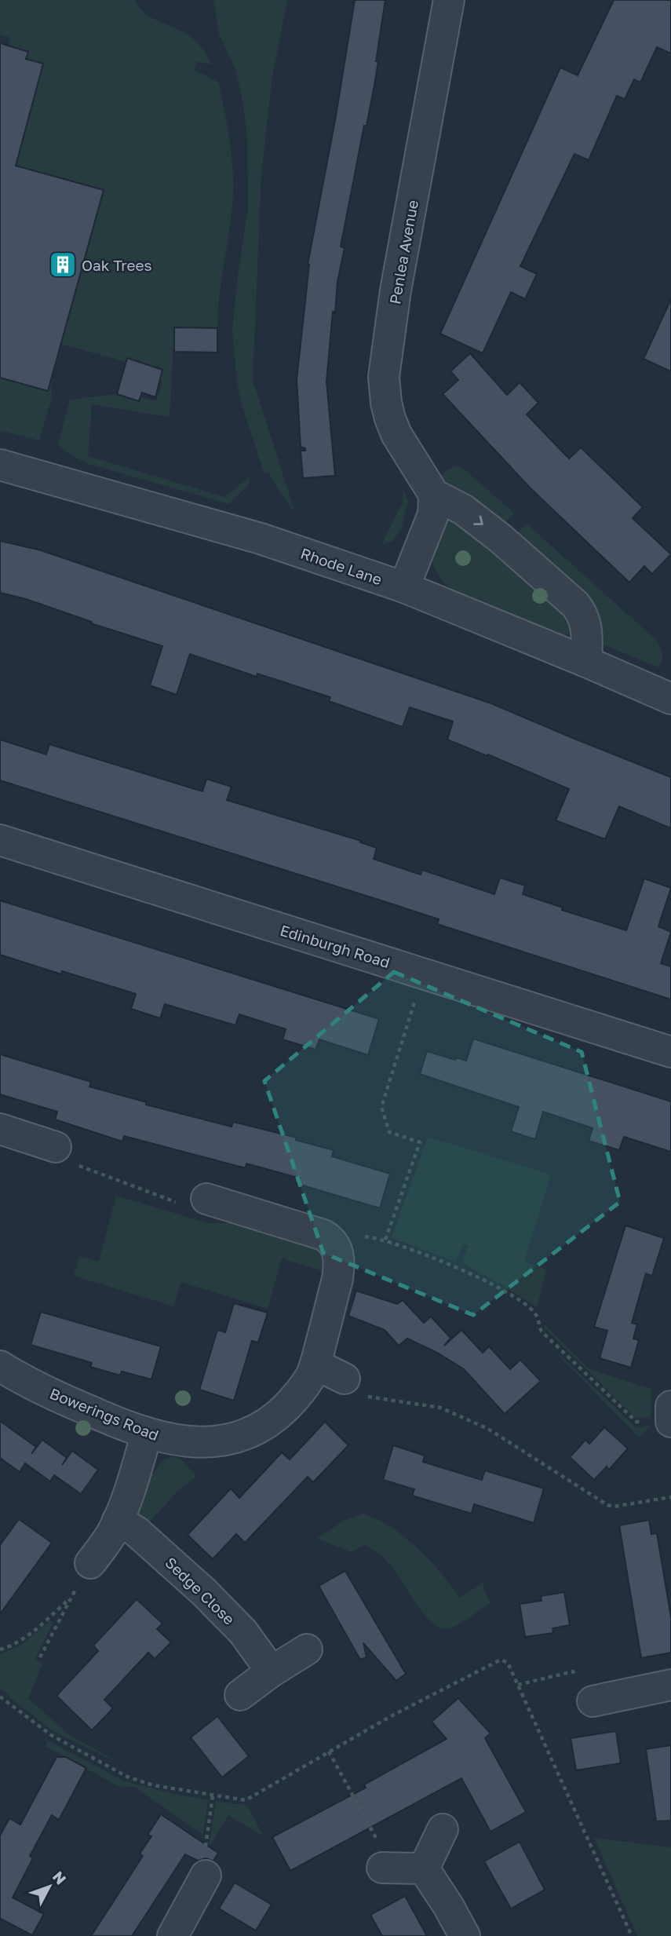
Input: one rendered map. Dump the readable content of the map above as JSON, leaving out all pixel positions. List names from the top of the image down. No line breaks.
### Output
{"streets":{"street":["Penlea Avenue","Rhode Lane","Edinburgh Road","Bowerings Road","Sedge Close"]},"places":{"building":["Oak Trees"]},"north":"top right"}
